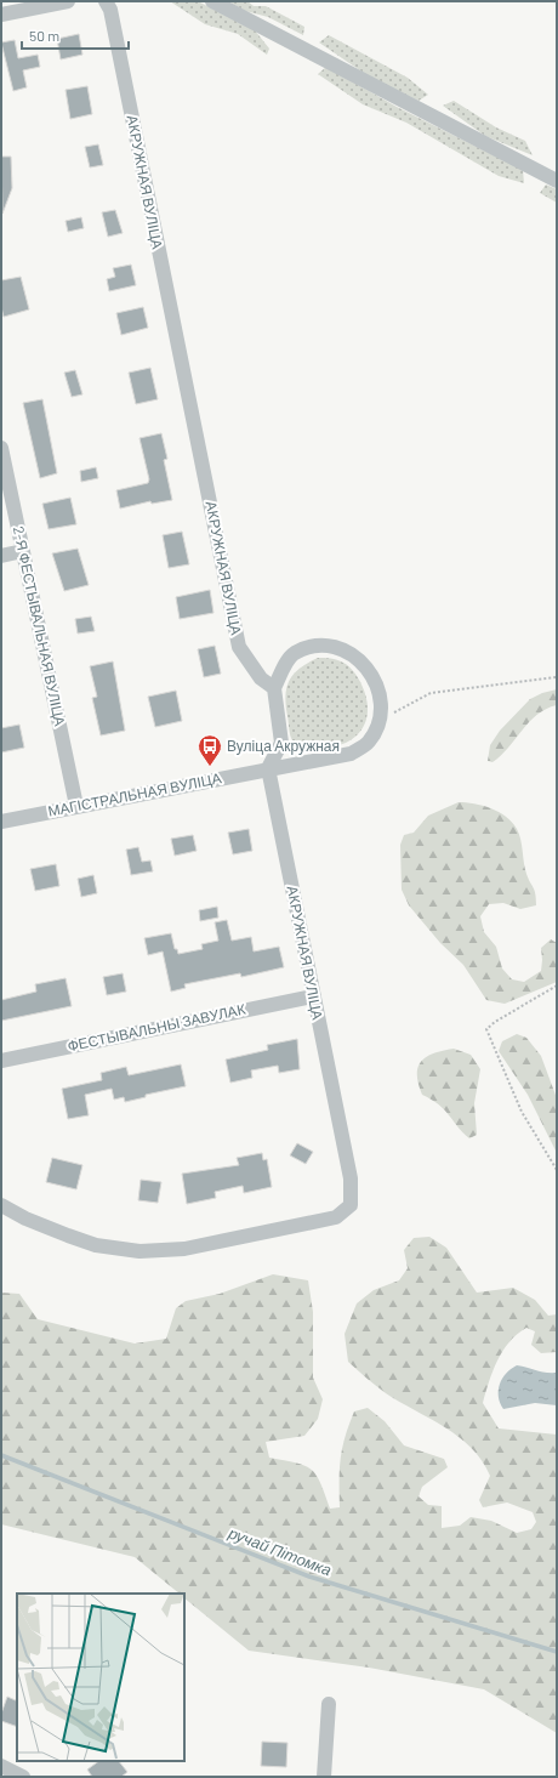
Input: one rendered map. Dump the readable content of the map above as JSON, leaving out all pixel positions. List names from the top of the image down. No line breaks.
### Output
{"streets":{"street":["АКРУЖНАЯ ВУЛІЦА","2-Я ФЕСТЫВАЛЬНАЯ ВУЛІЦА","МАГІСТРАЛЬНАЯ ВУЛІЦА","ФЕСТЫВАЛЬНЫ ЗАВУЛАК"]},"crossings":[["АКРУЖНАЯ ВУЛІЦА","МАГІСТРАЛЬНАЯ ВУЛІЦА"],["АКРУЖНАЯ ВУЛІЦА","ФЕСТЫВАЛЬНЫ ЗАВУЛАК"],["2-Я ФЕСТЫВАЛЬНАЯ ВУЛІЦА","МАГІСТРАЛЬНАЯ ВУЛІЦА"]],"water":["ручай Пітомка"],"places":{"bus stop":["Вуліца Акружная"]},"scale_bar":"50 m"}
